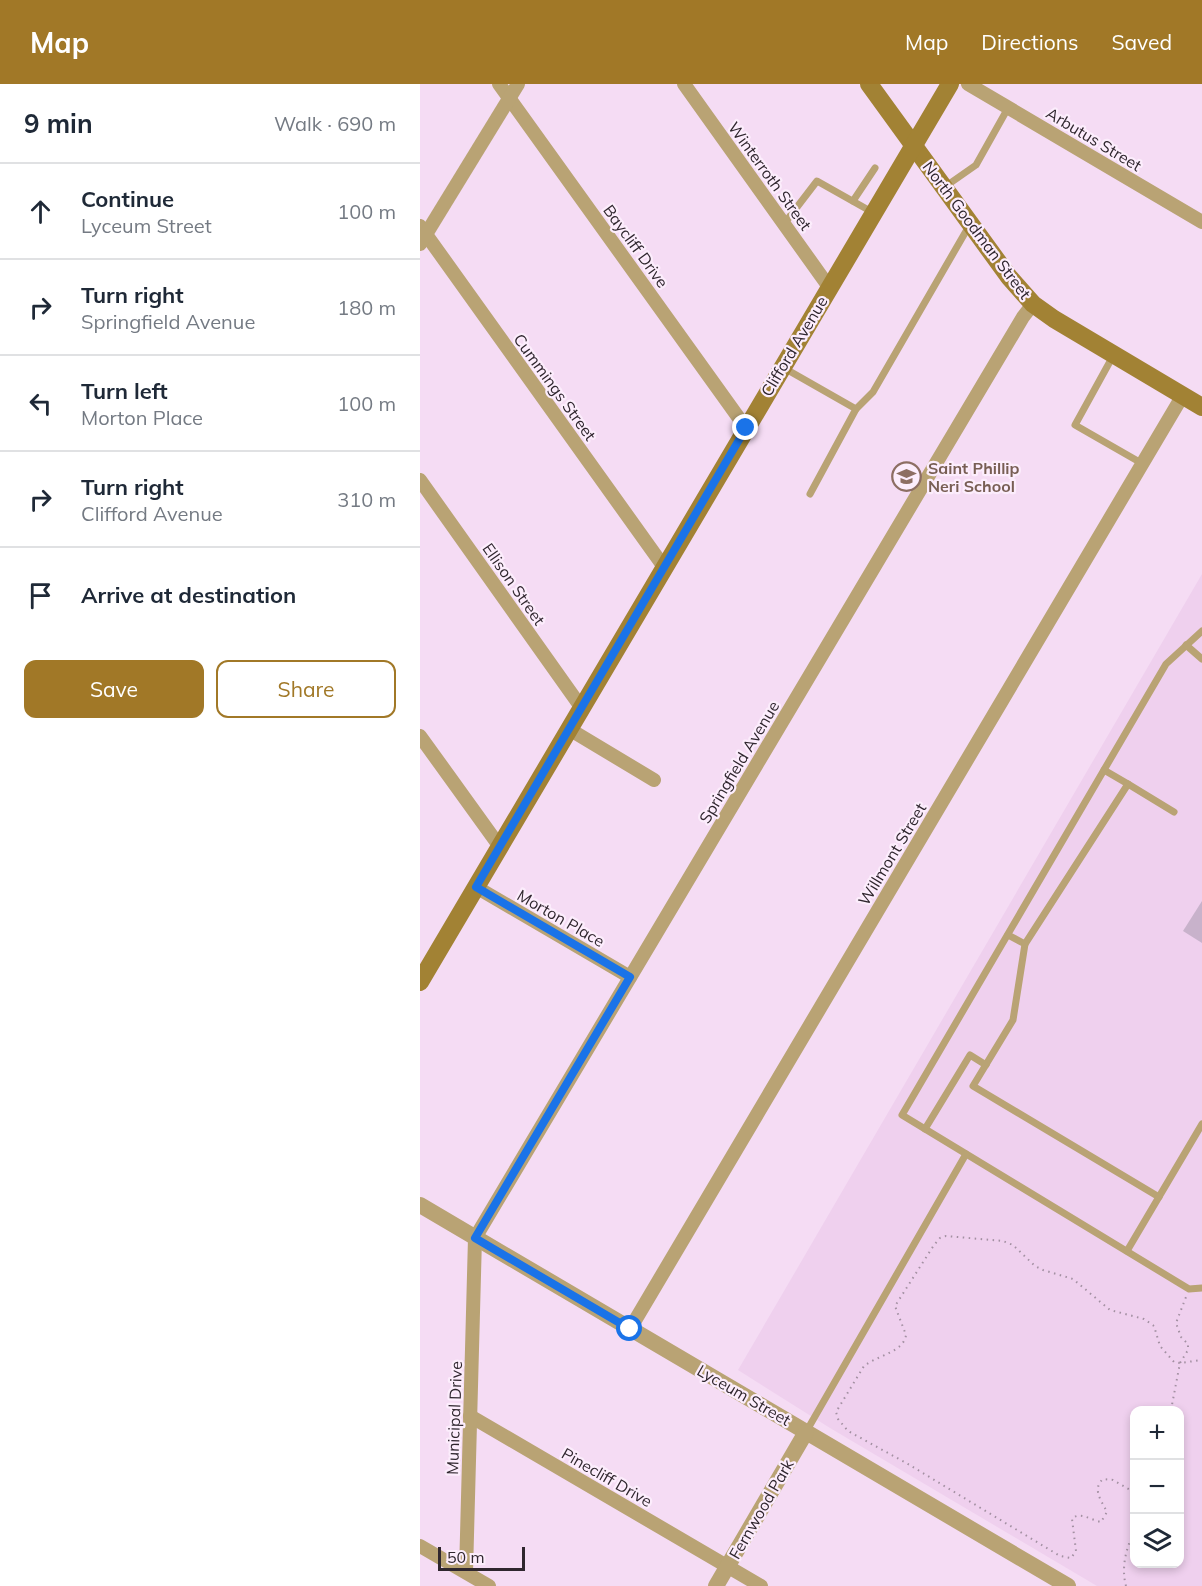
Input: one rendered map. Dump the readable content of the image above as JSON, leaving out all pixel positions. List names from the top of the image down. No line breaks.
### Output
{"streets":{"main road":["North Goodman Street","Clifford Avenue"],"street":["Arbutus Street","Winterroth Street","Baycliff Drive","Cummings Street","Ellison Street","Springfield Avenue","Willmont Street","Morton Place","Lyceum Street","Municipal Drive","Pinecliff Drive","Fernwood Park"]},"crossings":[["Winterroth Street","Clifford Avenue"],["North Goodman Street","Clifford Avenue"],["North Goodman Street","Springfield Avenue"],["North Goodman Street","Willmont Street"],["Baycliff Drive","Clifford Avenue"],["Clifford Avenue","Cummings Street"],["Clifford Avenue","Ellison Street"],["Clifford Avenue","Morton Place"],["Springfield Avenue","Morton Place"],["Springfield Avenue","Lyceum Street"],["Springfield Avenue","Municipal Drive"],["Willmont Street","Lyceum Street"],["Lyceum Street","Municipal Drive"],["Lyceum Street","Fernwood Park"],["Municipal Drive","Pinecliff Drive"],["Pinecliff Drive","Fernwood Park"]],"places":{"school or university":["Saint Phillip Neri School"]},"scale_bar":"50 m","page":{"header":"Map","nav":["Map","Directions","Saved"],"heading":["9 min","Walk · 690 m"],"list":[["Continue","Lyceum Street","100 m"],["Turn right","Springfield Avenue","180 m"],["Turn left","Morton Place","100 m"],["Turn right","Clifford Avenue","310 m"],"Arrive at destination"],"buttons":["Save","Share"],"map_buttons":["+","−"],"scale":"50 m"}}
